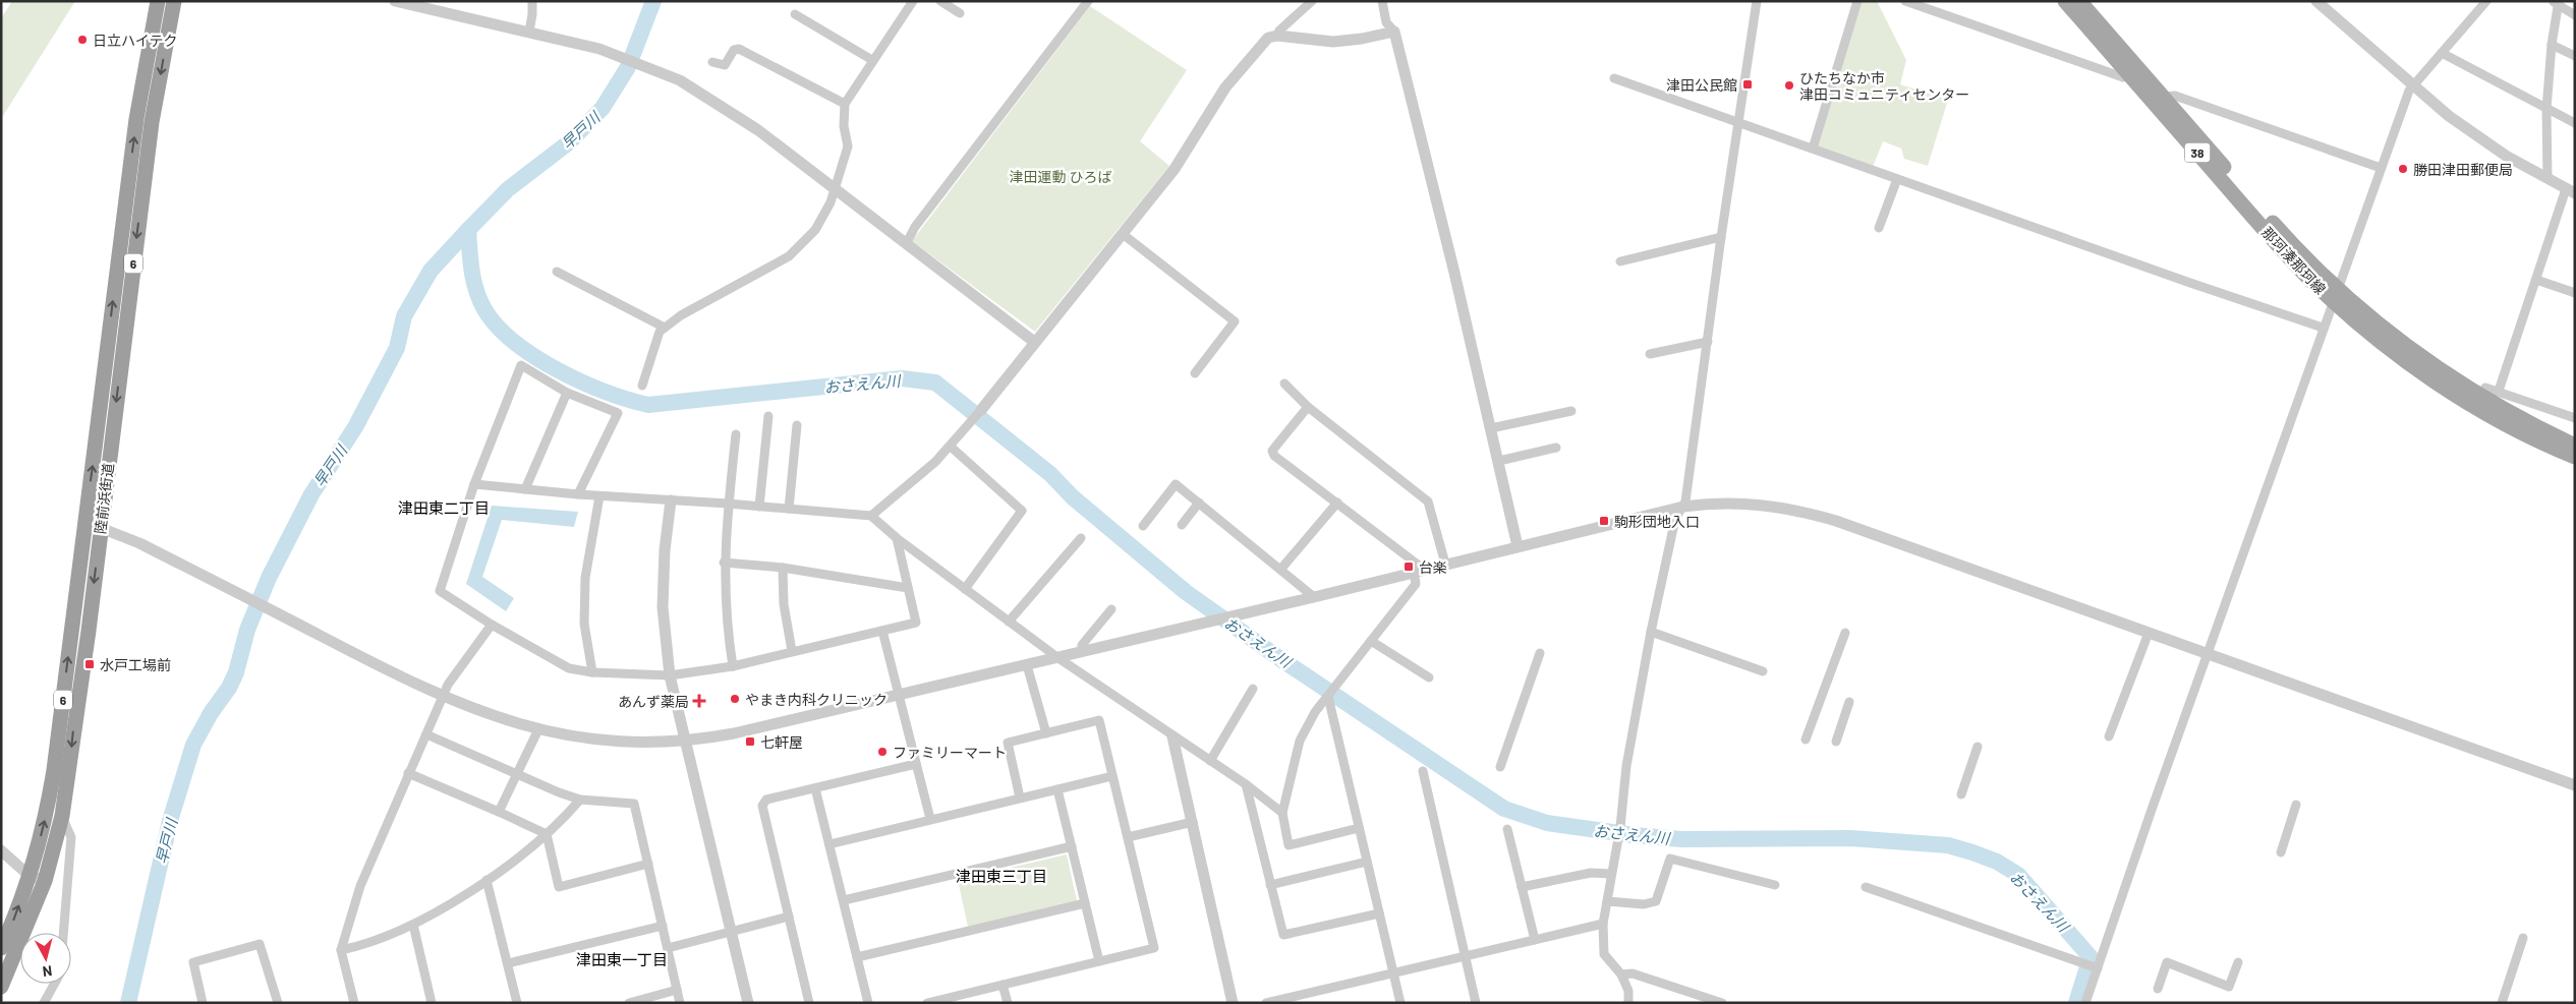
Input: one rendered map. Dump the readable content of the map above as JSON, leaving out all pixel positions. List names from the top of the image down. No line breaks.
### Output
{"streets":{"highway":["6","陸前浜街道"],"main road":["38","那珂湊那珂線"]},"districts":["津田東二丁目","津田東三丁目","津田東一丁目"],"water":["早戸川","おさえん川"],"parks":["津田運動 ひろば"],"places":{"other":["日立ハイテク","ひたちなか市 津田コミュニティセンター","勝田津田郵便局","やまき内科クリニック","ファミリーマート"],"transit":["津田公民館","駒形団地入口","台楽","水戸工場前","七軒屋"],"health":["あんず薬局"]},"north":"bottom"}
